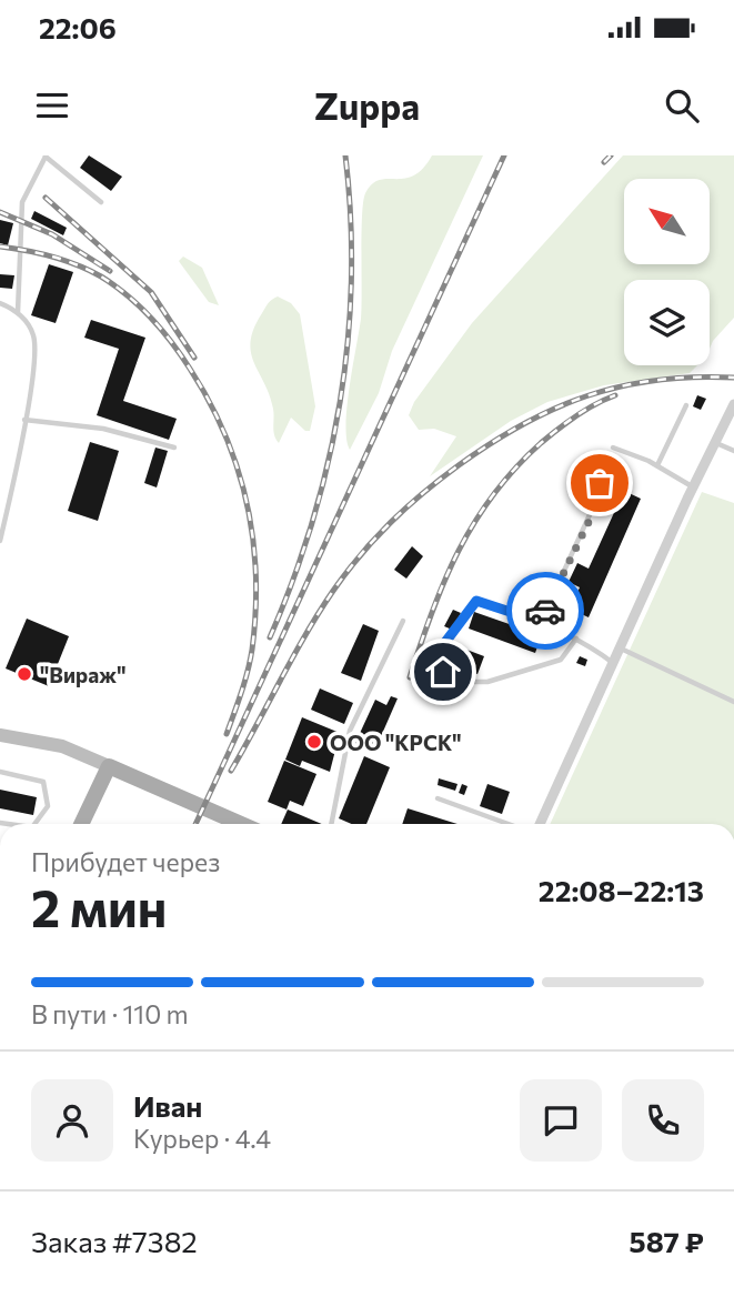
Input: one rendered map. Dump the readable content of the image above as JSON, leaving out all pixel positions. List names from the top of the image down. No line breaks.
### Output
{"places":["\"Вираж\"","ООО \"КРСК\""],"north":"top left","page":{"status":"22:06","header":"Zuppa","heading":["2 мин","Прибудет через","22:08–22:13"],"panel":["Иван","Курьер · 4.4","Заказ #7382","587 ₽"],"bar":"В пути · 110 m"}}
